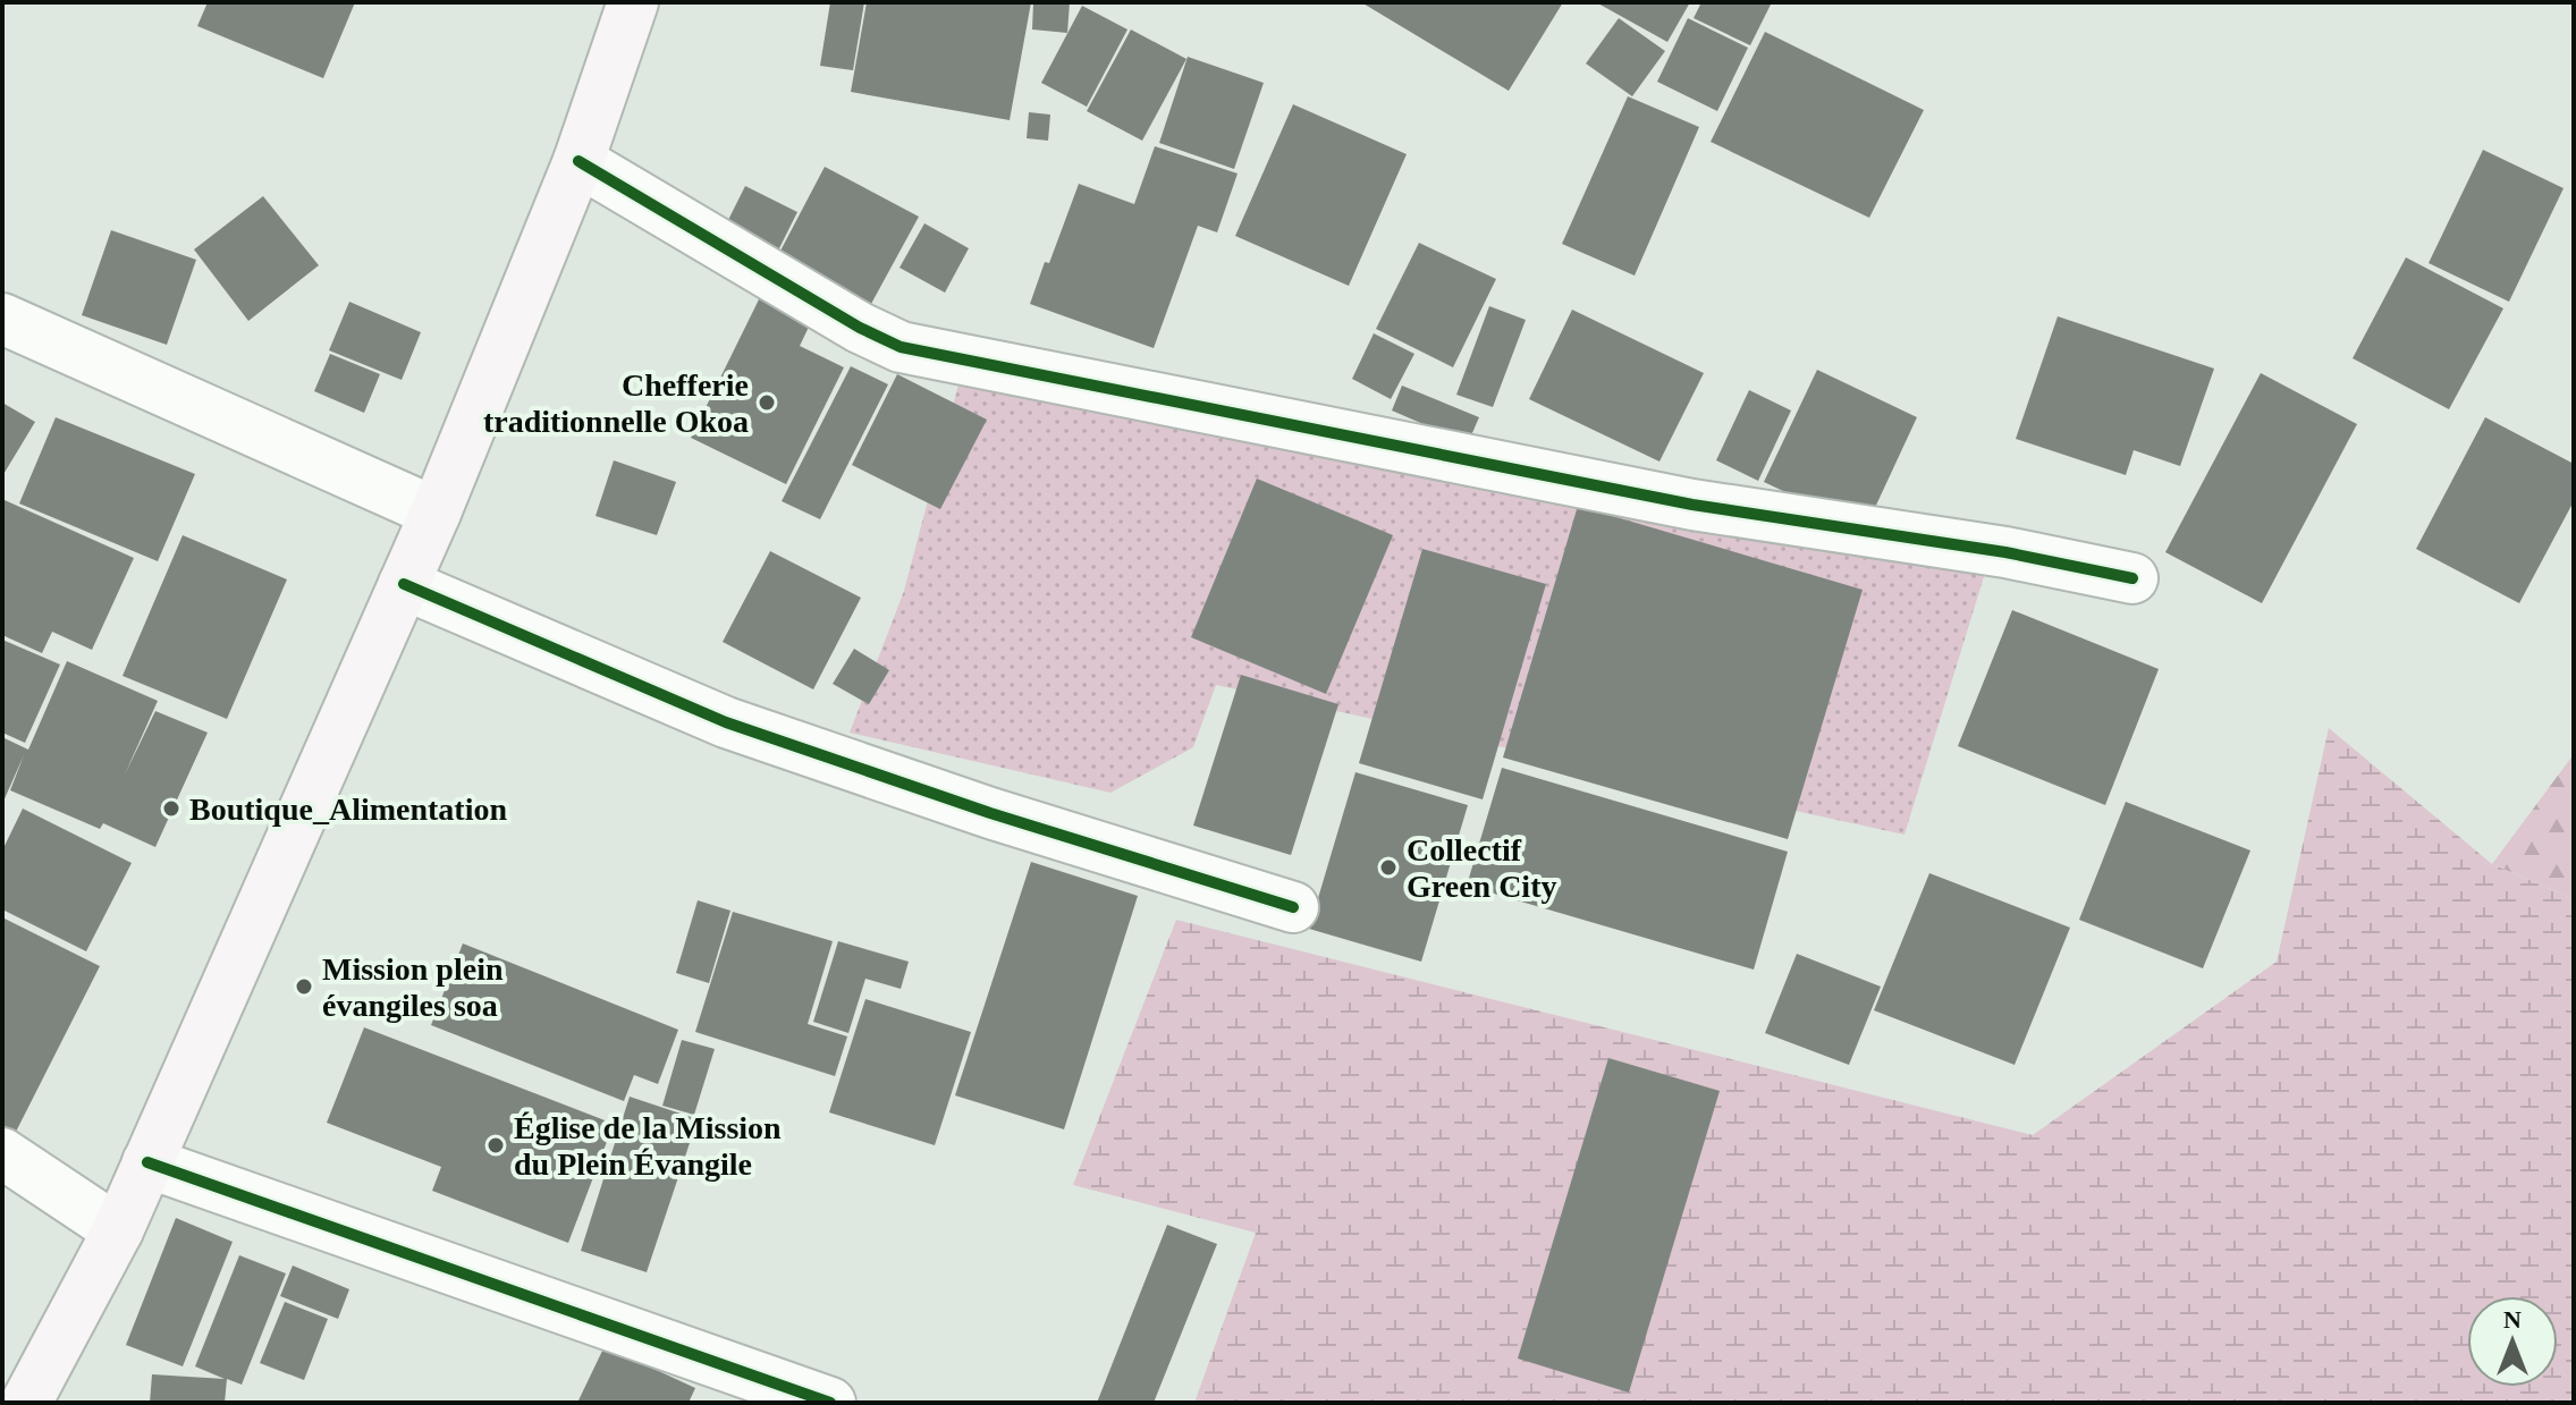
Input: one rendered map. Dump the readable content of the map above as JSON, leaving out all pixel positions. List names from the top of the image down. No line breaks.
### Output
{"places":["Chefferie traditionnelle Okoa","Boutique_Alimentation","Collectif Green City","Mission plein évangiles soa","Église de la Mission du Plein Évangile"],"north":"top"}
